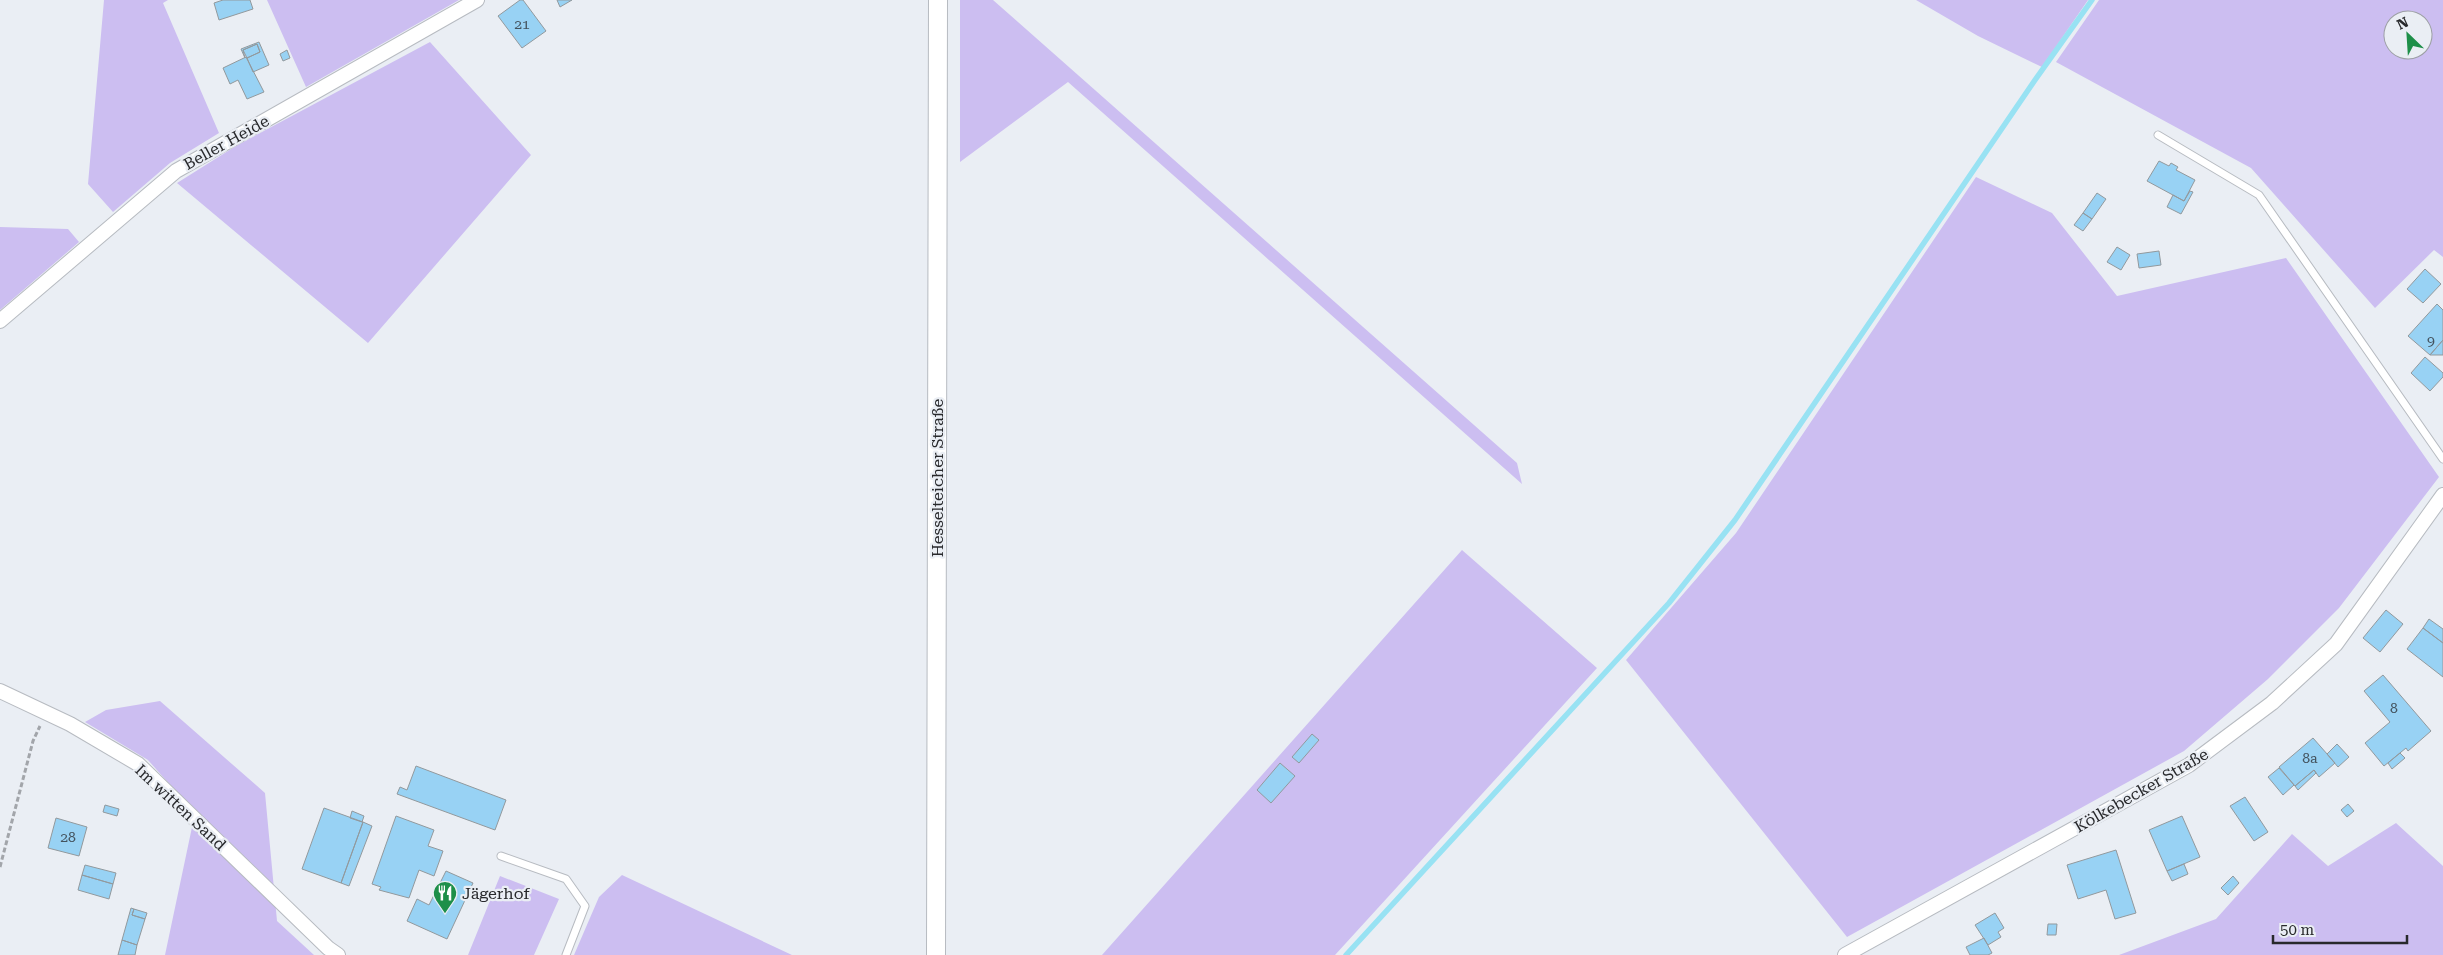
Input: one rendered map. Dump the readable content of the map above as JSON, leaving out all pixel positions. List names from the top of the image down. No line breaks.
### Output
{"streets":{"street":["Beller Heide","Hesselteicher Straße","Kölkebecker Straße","Im witten Sand"]},"places":{"restaurant":["Jägerhof"]},"house_numbers":["21","9","8","8a","28"],"scale_bar":"50 m","north":"top left"}
